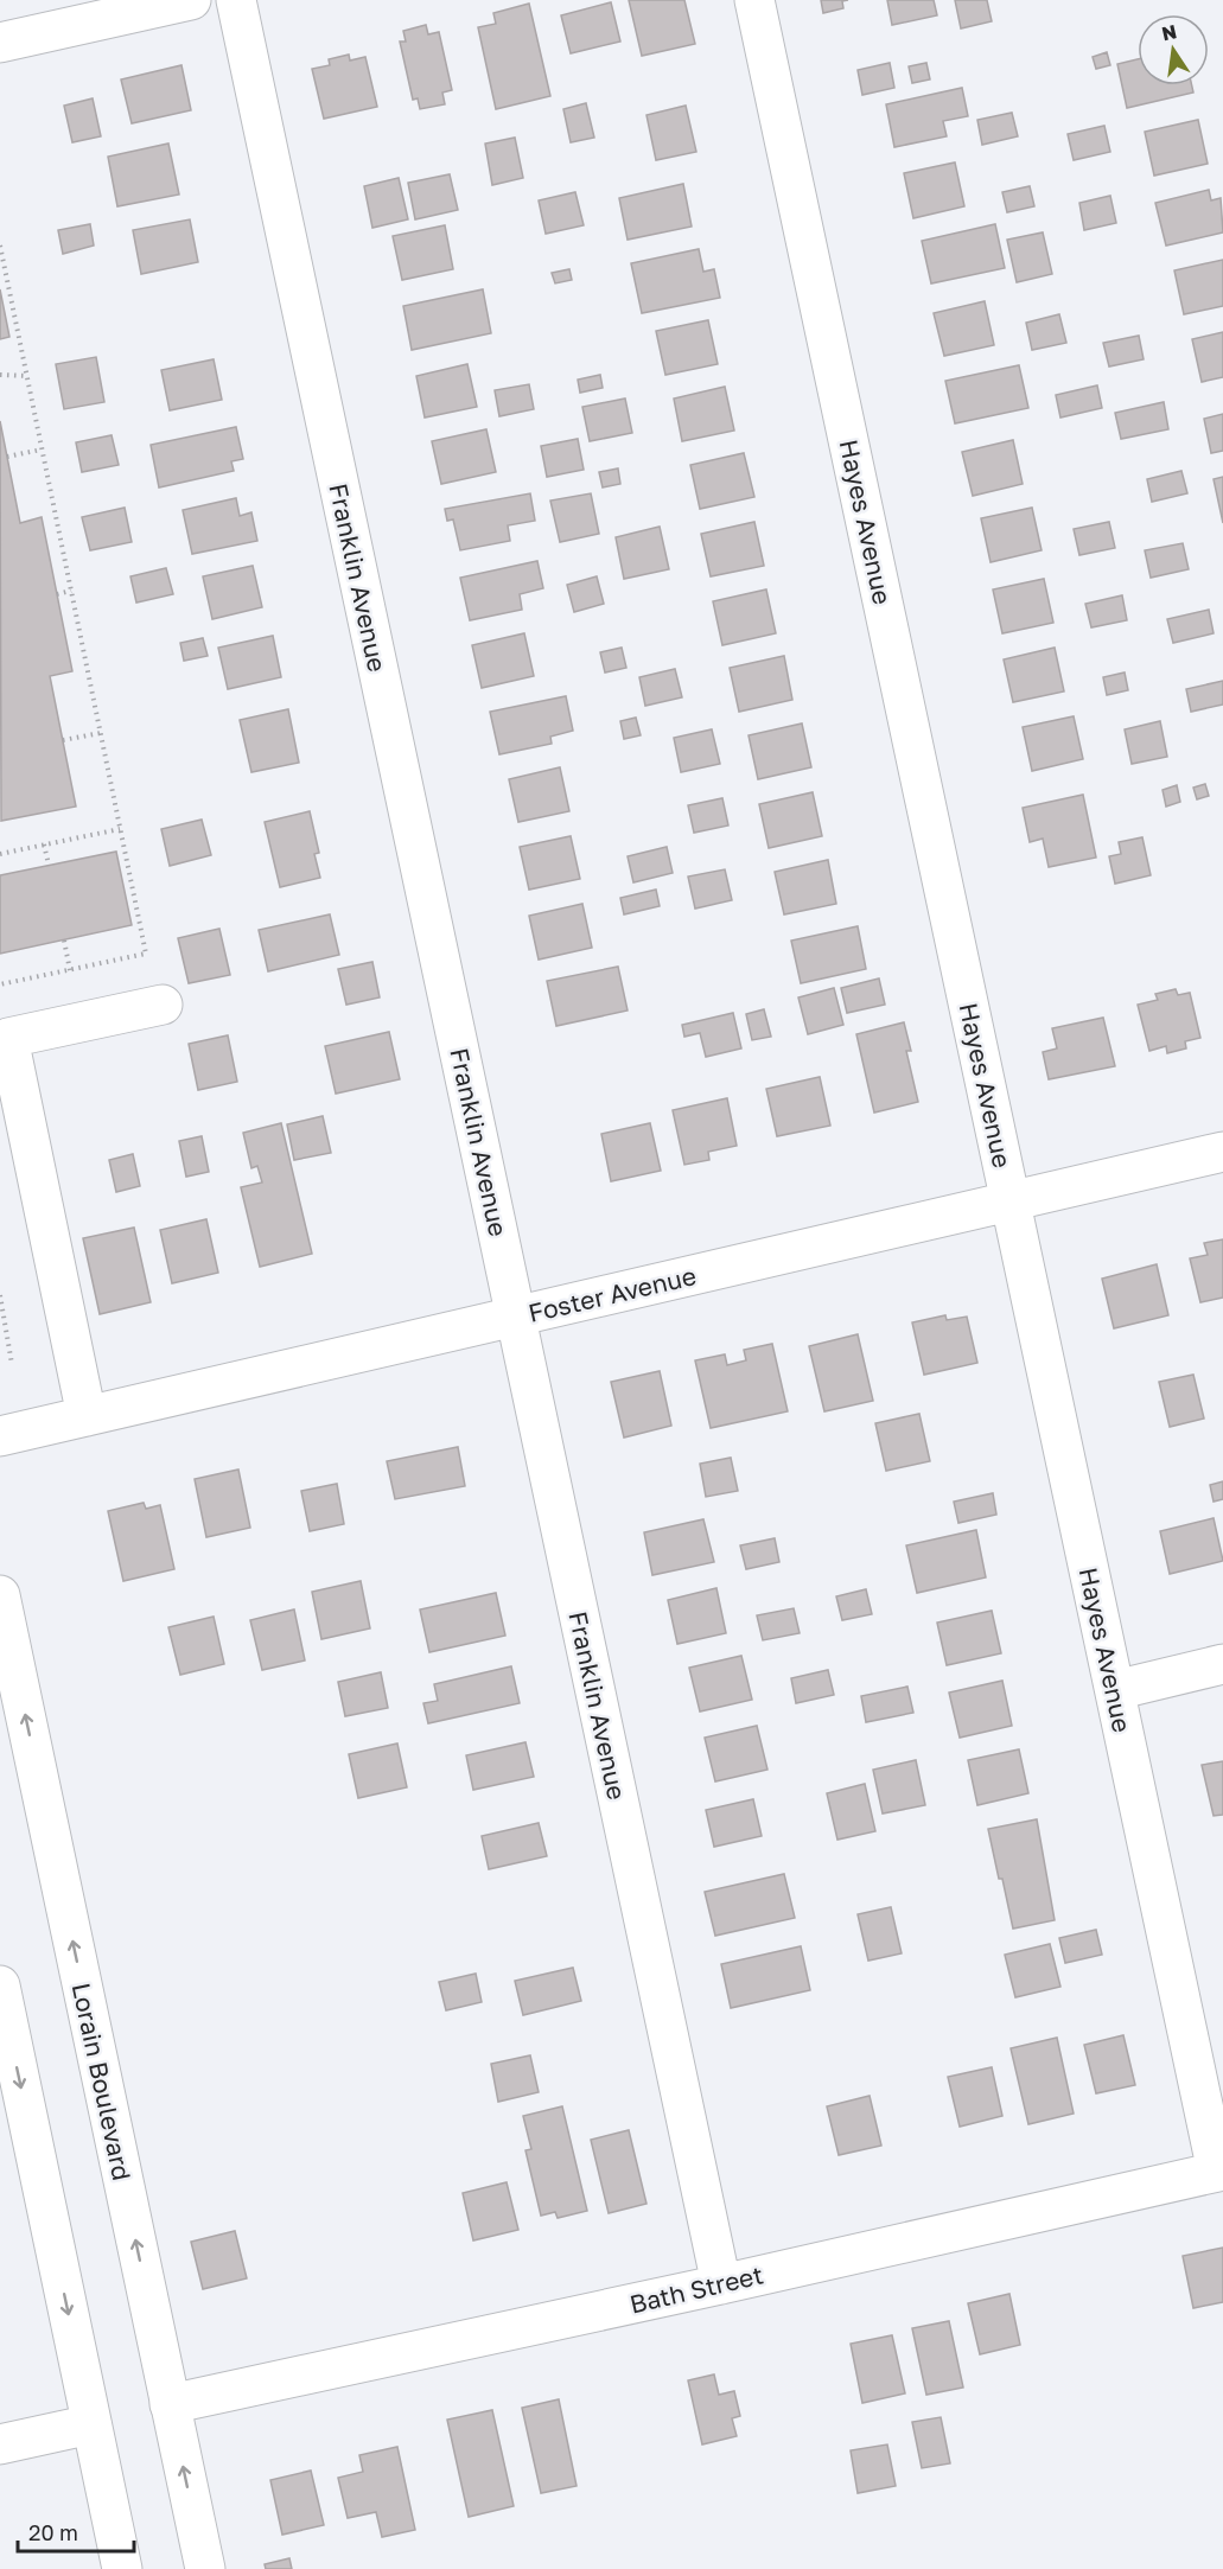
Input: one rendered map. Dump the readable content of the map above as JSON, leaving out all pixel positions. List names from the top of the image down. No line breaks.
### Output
{"streets":{"street":["Hayes Avenue","Franklin Avenue","Foster Avenue","Lorain Boulevard","Bath Street"]},"crossings":[["Hayes Avenue","Foster Avenue"],["Hayes Avenue","Bath Street"],["Franklin Avenue","Foster Avenue"],["Franklin Avenue","Bath Street"],["Lorain Boulevard","Bath Street"]],"scale_bar":"20 m","north":"top"}
